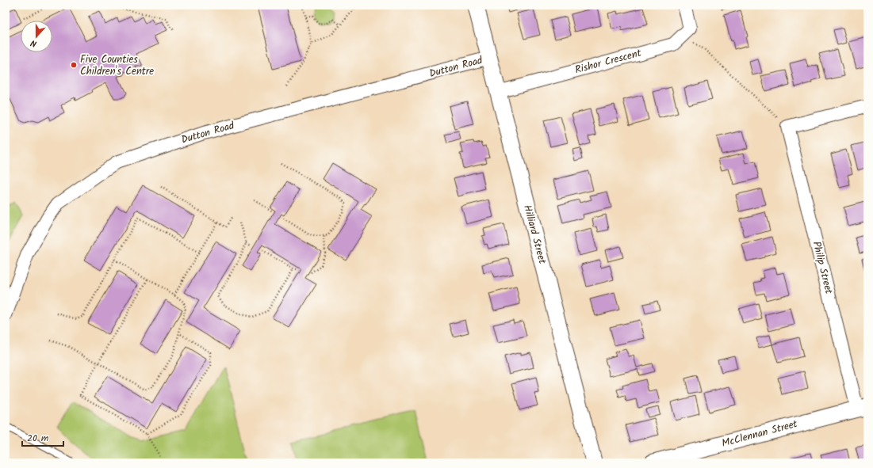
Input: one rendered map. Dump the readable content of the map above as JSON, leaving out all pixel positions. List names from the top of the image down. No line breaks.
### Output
{"streets":{"street":["Rishor Crescent","Dutton Road","Hilliard Street","Philip Street","McClennan Street"]},"crossings":[["Rishor Crescent","Hilliard Street"],["Dutton Road","Hilliard Street"],["Philip Street","McClennan Street"]],"places":["Five Counties Children's Centre"],"scale_bar":"20 m","north":"bottom"}
